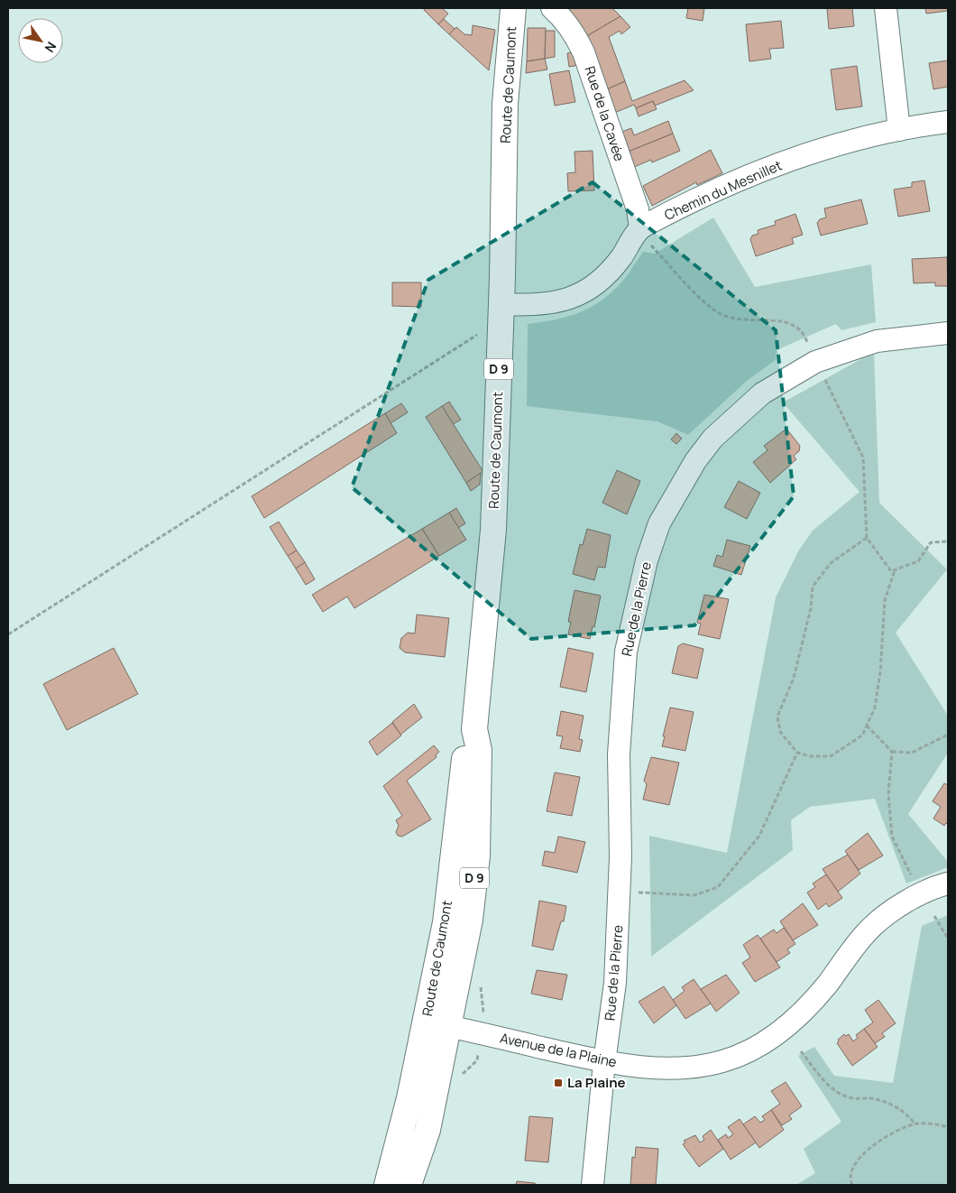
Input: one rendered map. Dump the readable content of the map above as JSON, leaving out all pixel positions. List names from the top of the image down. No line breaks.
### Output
{"streets":{"main road":["Route de Caumont","D 9"],"street":["Rue de la Cavée","Chemin du Mesnillet","Rue de la Pierre","Avenue de la Plaine"]},"crossings":[["Route de Caumont","Chemin du Mesnillet"],["Route de Caumont","Avenue de la Plaine"],["Rue de la Cavée","Chemin du Mesnillet"],["Rue de la Pierre","Avenue de la Plaine"]],"places":{"transit":["La Plaine"]},"north":"bottom right"}
